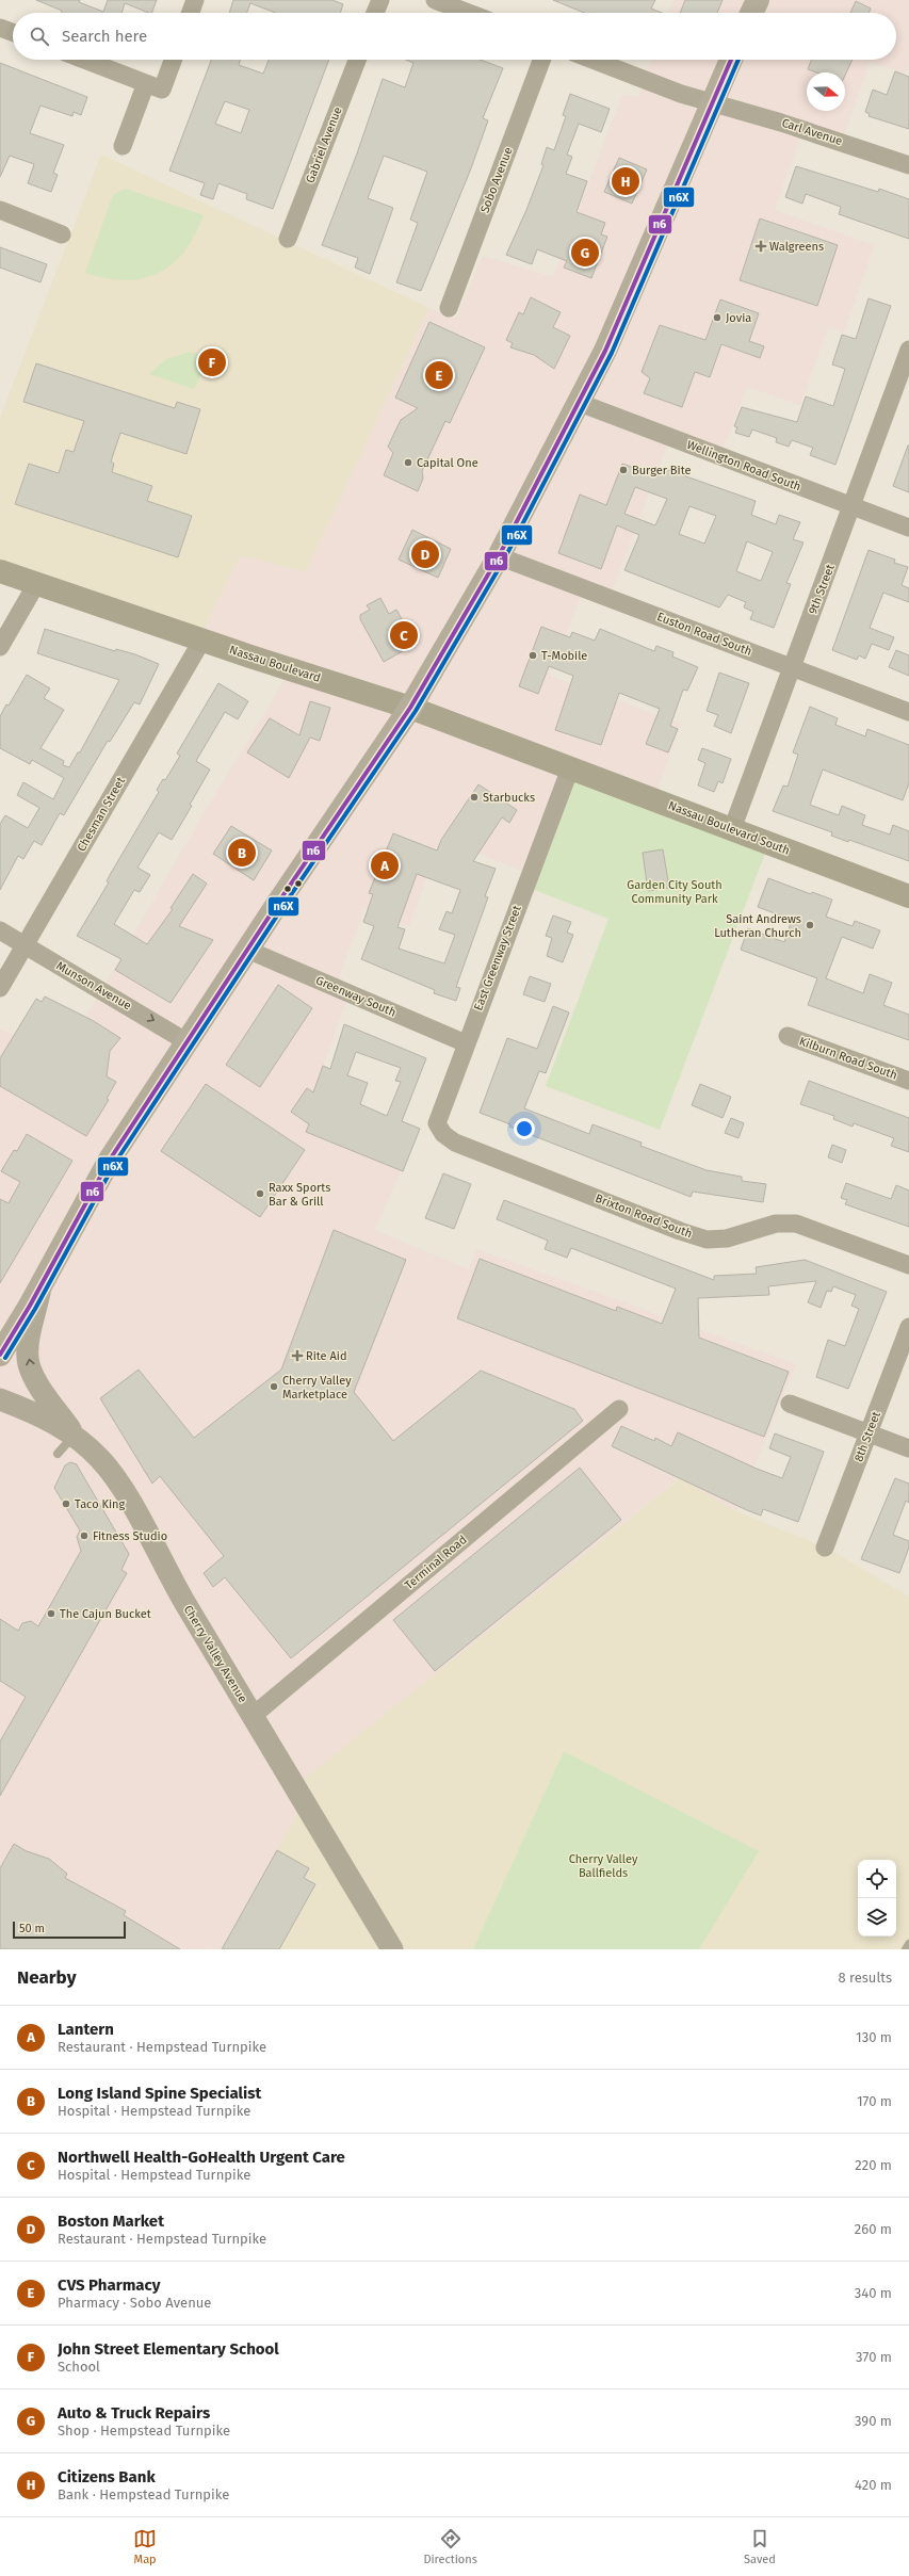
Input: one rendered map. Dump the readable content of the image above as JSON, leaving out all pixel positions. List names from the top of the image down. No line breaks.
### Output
{"streets":{"main road":["Nassau Boulevard","Nassau Boulevard South"],"street":["Carl Avenue","Gabriel Avenue","Sobo Avenue","Wellington Road South","9th Street","Euston Road South","Chesman Street","East Greenway Street","Munson Avenue","Greenway South","Kilburn Road South","Brixton Road South","8th Street","Terminal Road","Cherry Valley Avenue"]},"crossings":[["Wellington Road South","9th Street"],["9th Street","Euston Road South"],["9th Street","Nassau Boulevard South"],["Nassau Boulevard","Chesman Street"],["Nassau Boulevard","Nassau Boulevard South"],["Chesman Street","Munson Avenue"],["Nassau Boulevard South","East Greenway Street"],["East Greenway Street","Greenway South"],["East Greenway Street","Brixton Road South"],["Terminal Road","Cherry Valley Avenue"]],"one_way":["Munson Avenue"],"parks":["Garden City South Community Park","Cherry Valley Ballfields"],"places":{"health":["Walgreens","Rite Aid"],"other":["Jovia","Capital One","Burger Bite","T-Mobile","Starbucks","Saint Andrews Lutheran Church","Raxx Sports Bar & Grill","Cherry Valley Marketplace","Taco King","Fitness Studio","The Cajun Bucket"]},"lines":["transit line n6","transit line n6X"],"scale_bar":"50 m","north":"right","page":{"search":"Search here","pins":["H","G","F","E","D","C","B","A"],"scale":"50 m","heading":["Nearby","8 results"],"list":[{"mark":"A","name":"Lantern","note":"Restaurant · Hempstead Turnpike","value":"130 m"},{"mark":"B","name":"Long Island Spine Specialist","note":"Hospital · Hempstead Turnpike","value":"170 m"},{"mark":"C","name":"Northwell Health-GoHealth Urgent Care","note":"Hospital · Hempstead Turnpike","value":"220 m"},{"mark":"D","name":"Boston Market","note":"Restaurant · Hempstead Turnpike","value":"260 m"},{"mark":"E","name":"CVS Pharmacy","note":"Pharmacy · Sobo Avenue","value":"340 m"},{"mark":"F","name":"John Street Elementary School","note":"School","value":"370 m"},{"mark":"G","name":"Auto & Truck Repairs","note":"Shop · Hempstead Turnpike","value":"390 m"},{"mark":"H","name":"Citizens Bank","note":"Bank · Hempstead Turnpike","value":"420 m"}],"nav":["Map","Directions","Saved"]}}
